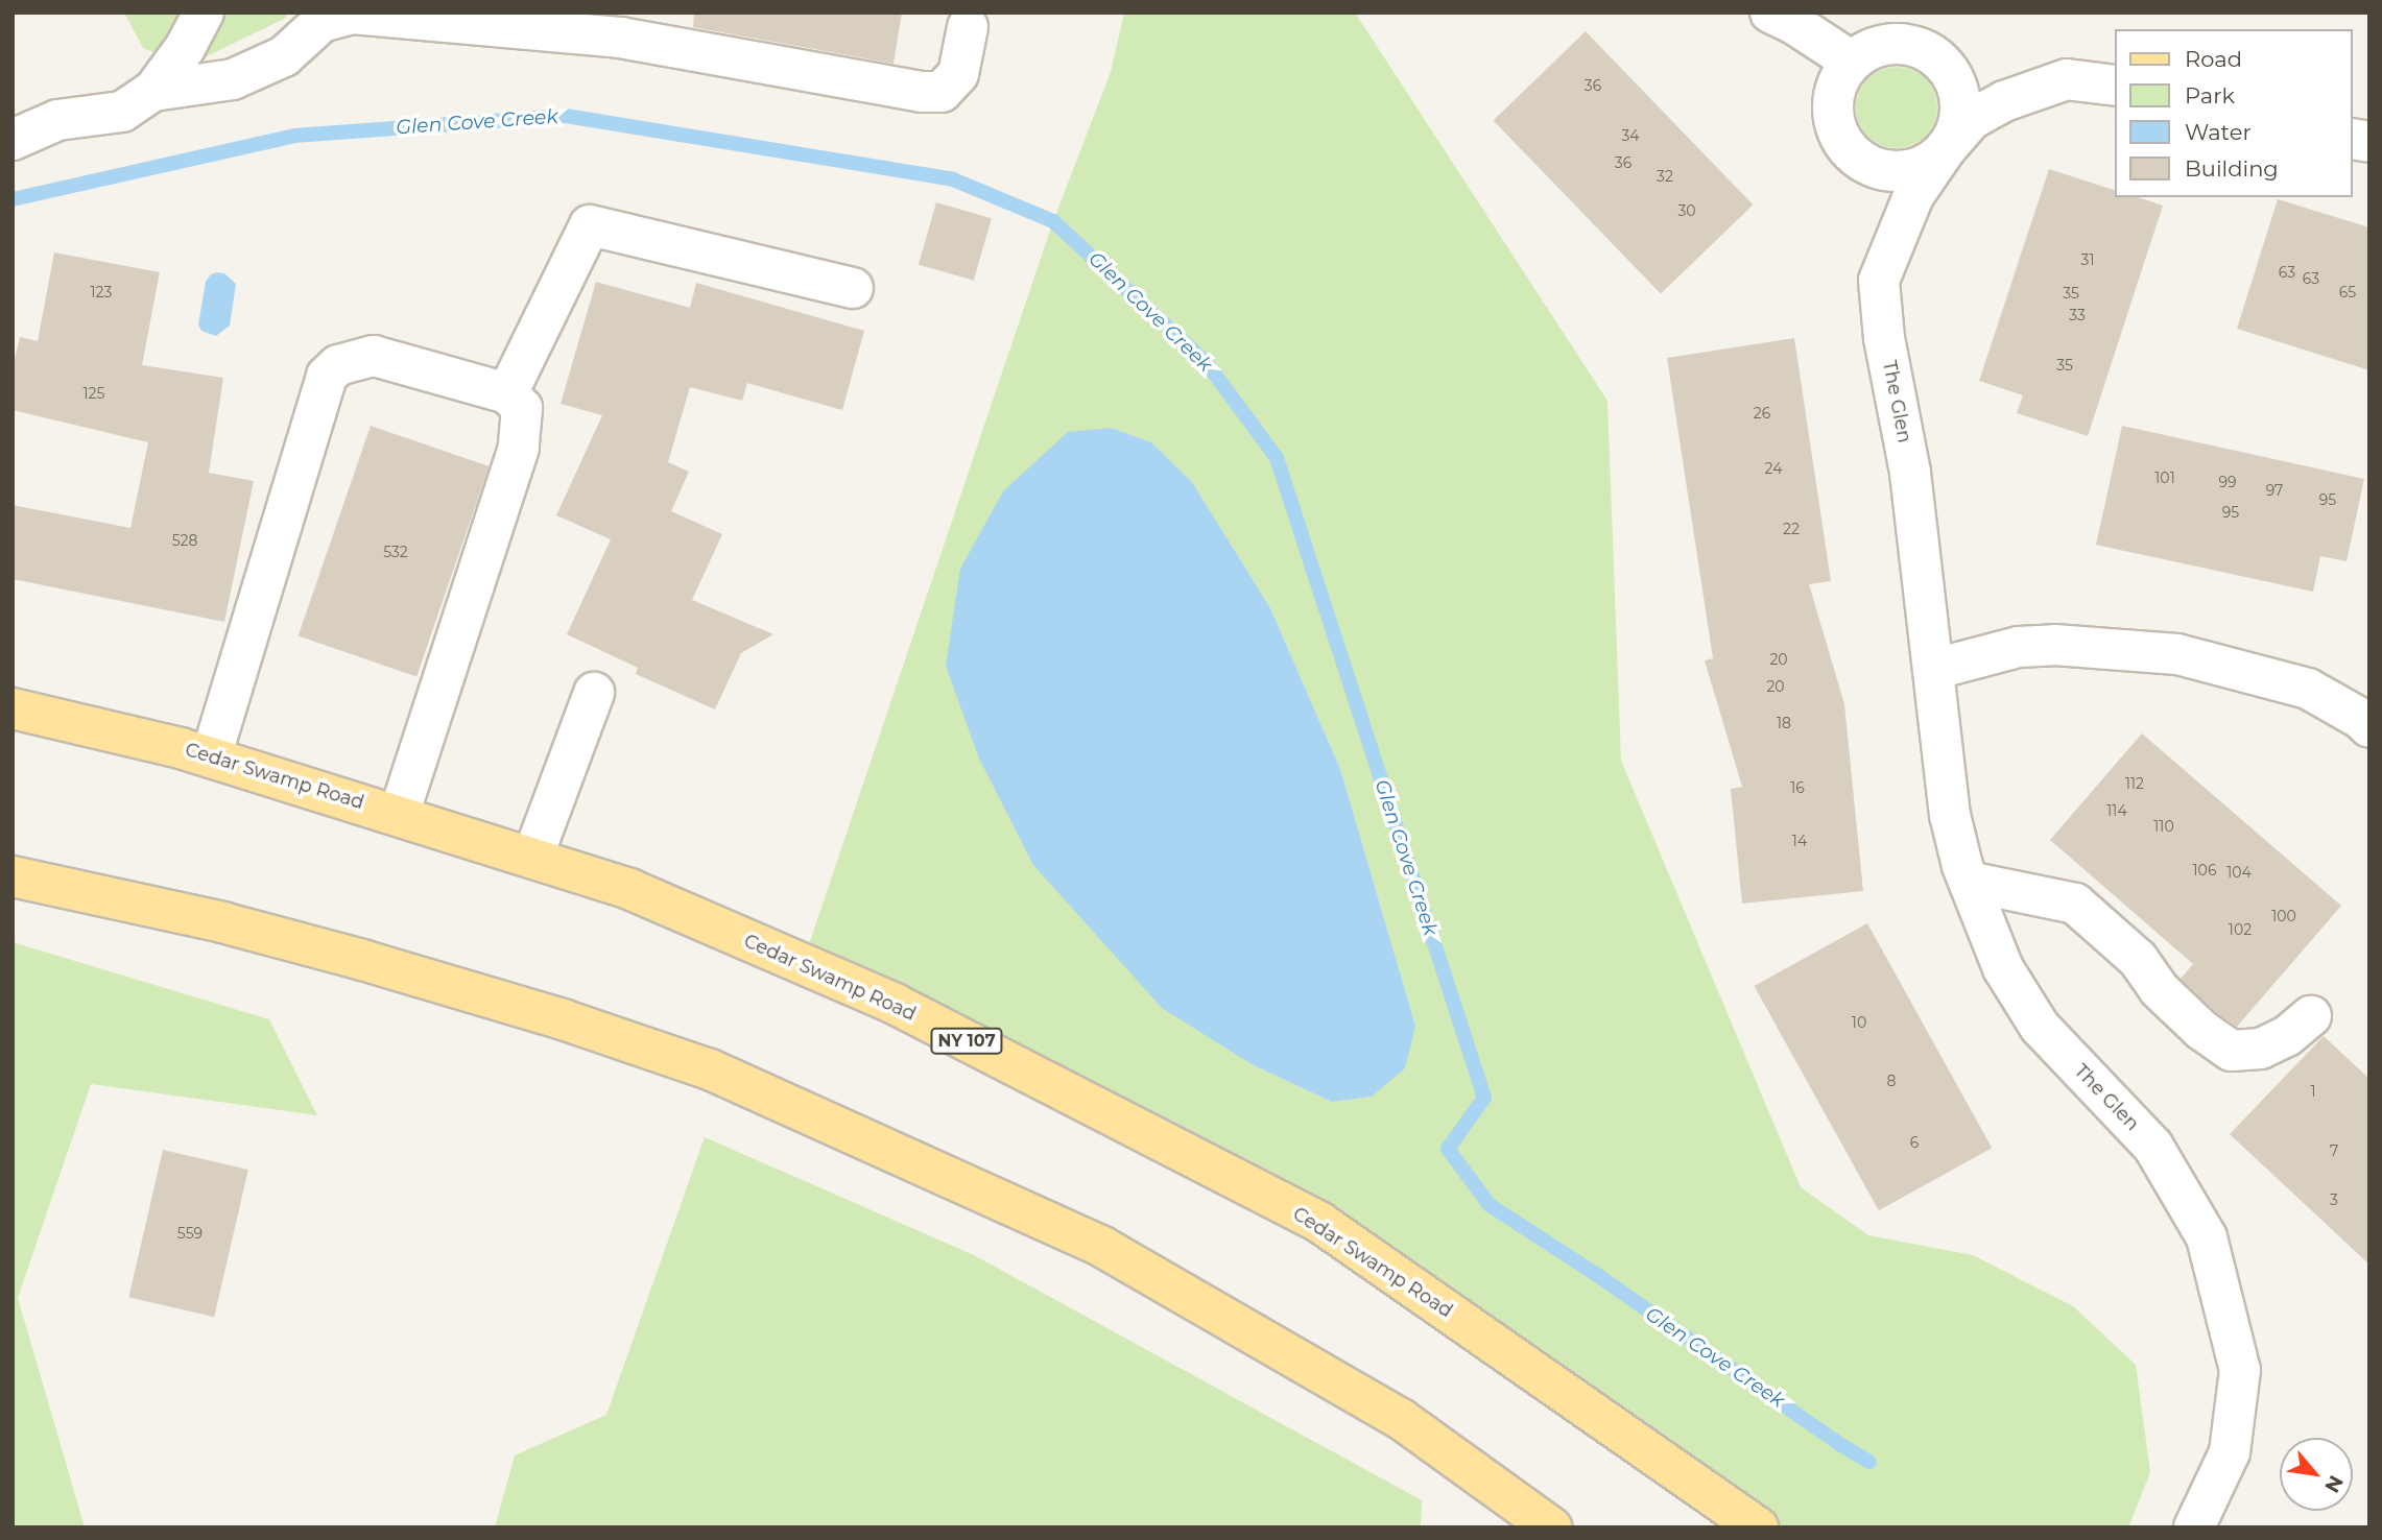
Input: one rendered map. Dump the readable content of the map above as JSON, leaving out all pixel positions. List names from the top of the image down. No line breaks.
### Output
{"streets":{"main road":["Cedar Swamp Road","NY 107"],"street":["The Glen"]},"water":["Glen Cove Creek"],"house_numbers":["36","34","36","32","30","31","63","63","123","65","35","33","35","125","26","24","101","99","97","95","95","22","528","532","20","20","18","112","16","114","110","14","106","104","100","102","10","8","1","6","7","3","559"],"legend":["Road","Park","Water","Building"],"north":"bottom right"}
